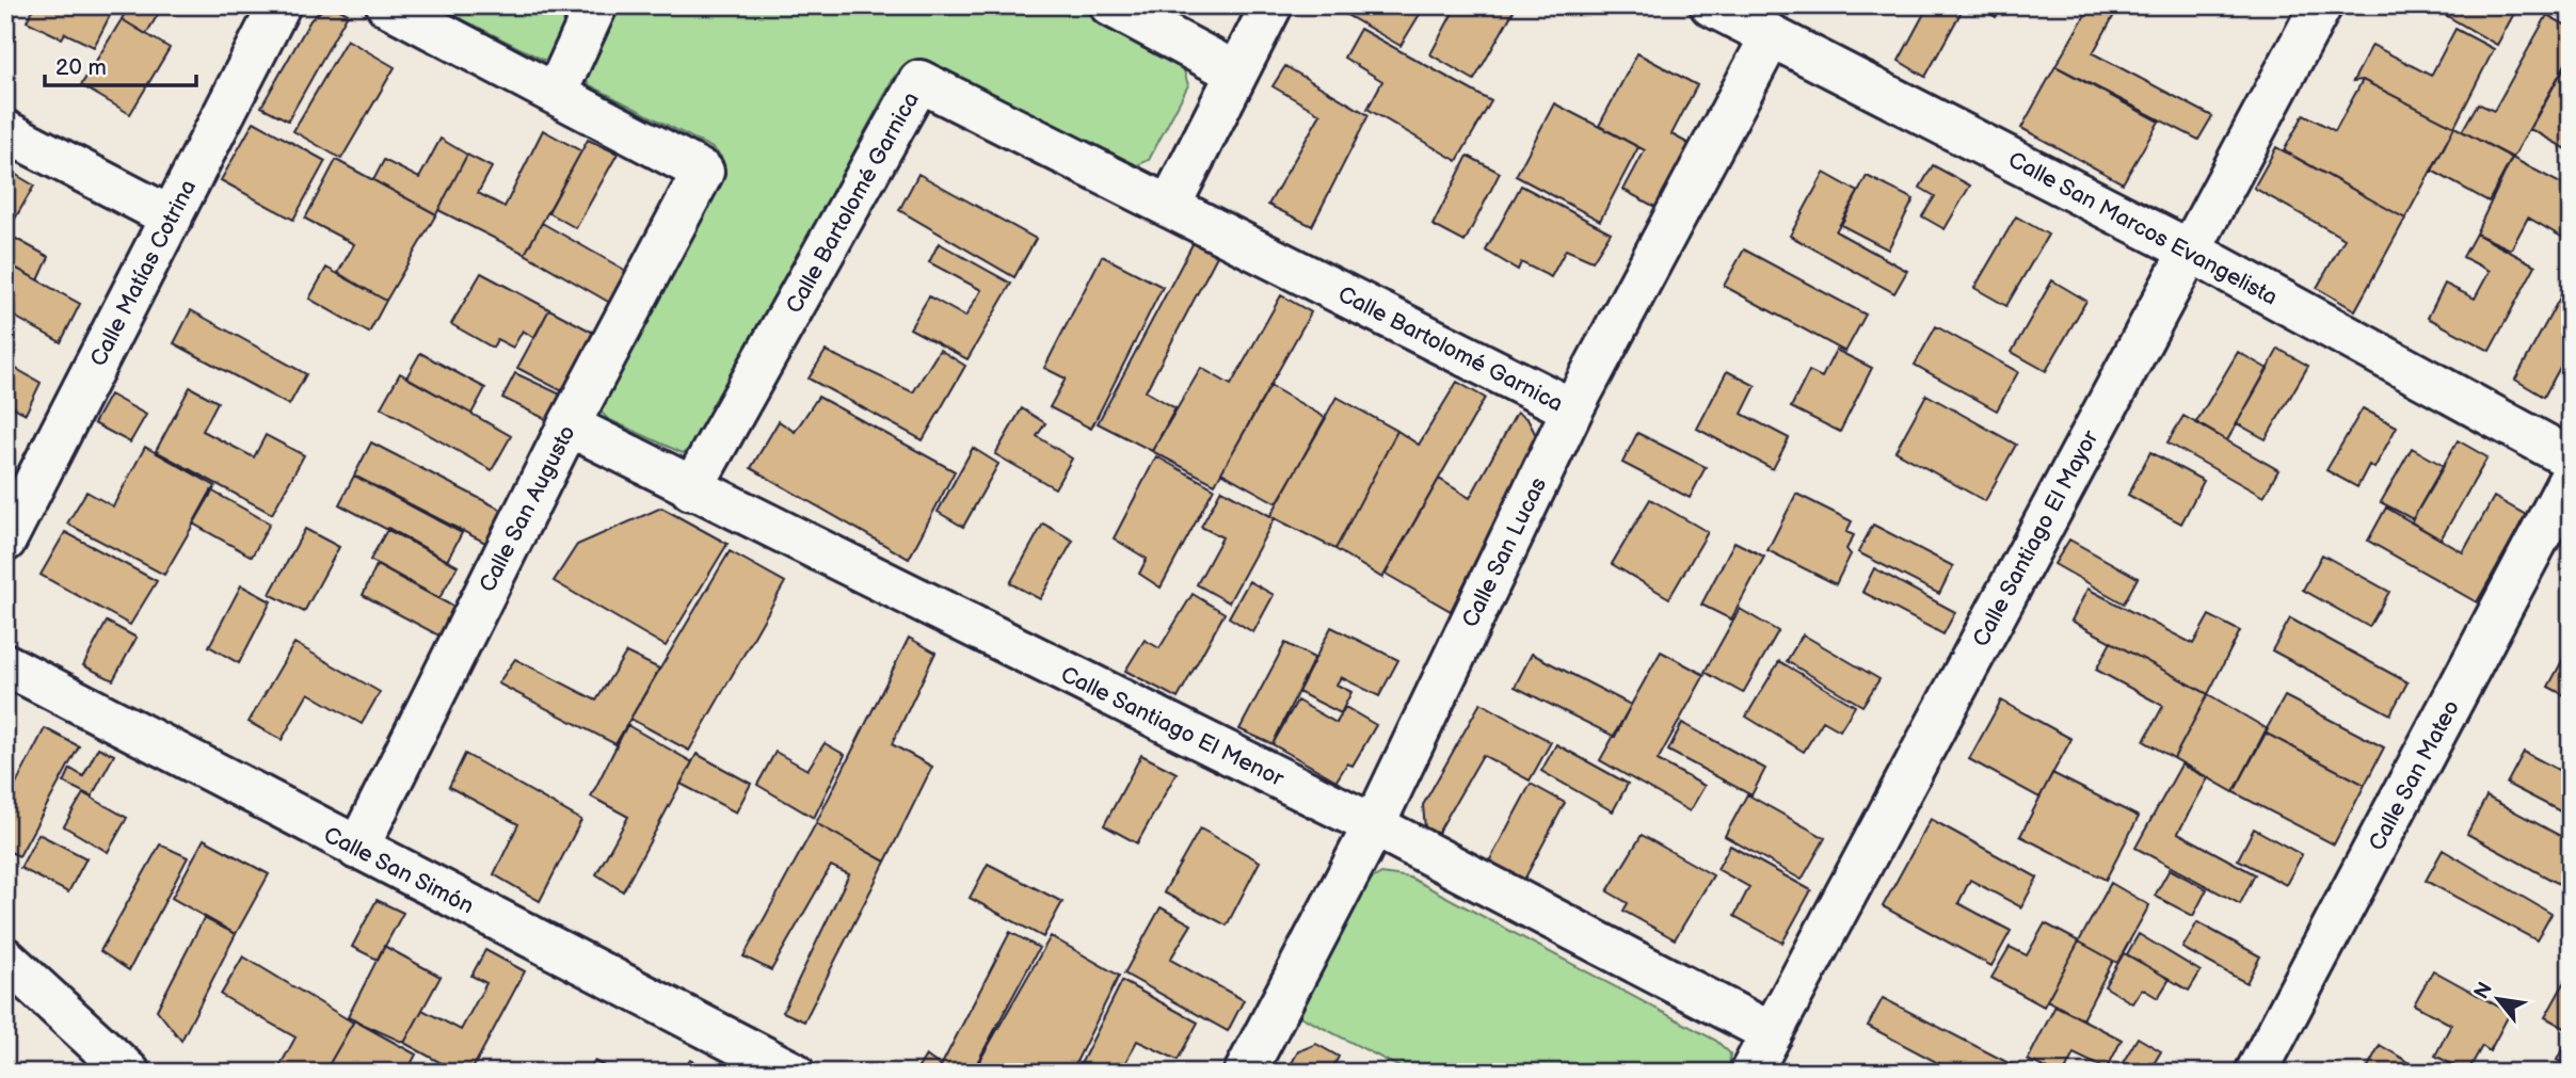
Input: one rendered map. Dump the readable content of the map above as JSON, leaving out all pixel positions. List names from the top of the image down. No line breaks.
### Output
{"streets":{"street":["Calle Bartolomé Garnica","Calle San Marcos Evangelista","Calle Matías Cotrina","Calle San Augusto","Calle Santiago El Mayor","Calle San Lucas","Calle Santiago El Menor","Calle San Mateo","Calle San Simón"]},"crossings":[["Calle Bartolomé Garnica","Calle San Lucas"],["Calle Bartolomé Garnica","Calle Santiago El Menor"],["Calle San Marcos Evangelista","Calle Santiago El Mayor"],["Calle San Marcos Evangelista","Calle San Lucas"],["Calle San Augusto","Calle Santiago El Menor"],["Calle San Augusto","Calle San Simón"],["Calle Santiago El Mayor","Calle Santiago El Menor"],["Calle San Lucas","Calle Santiago El Menor"]],"scale_bar":"20 m","north":"top left"}
